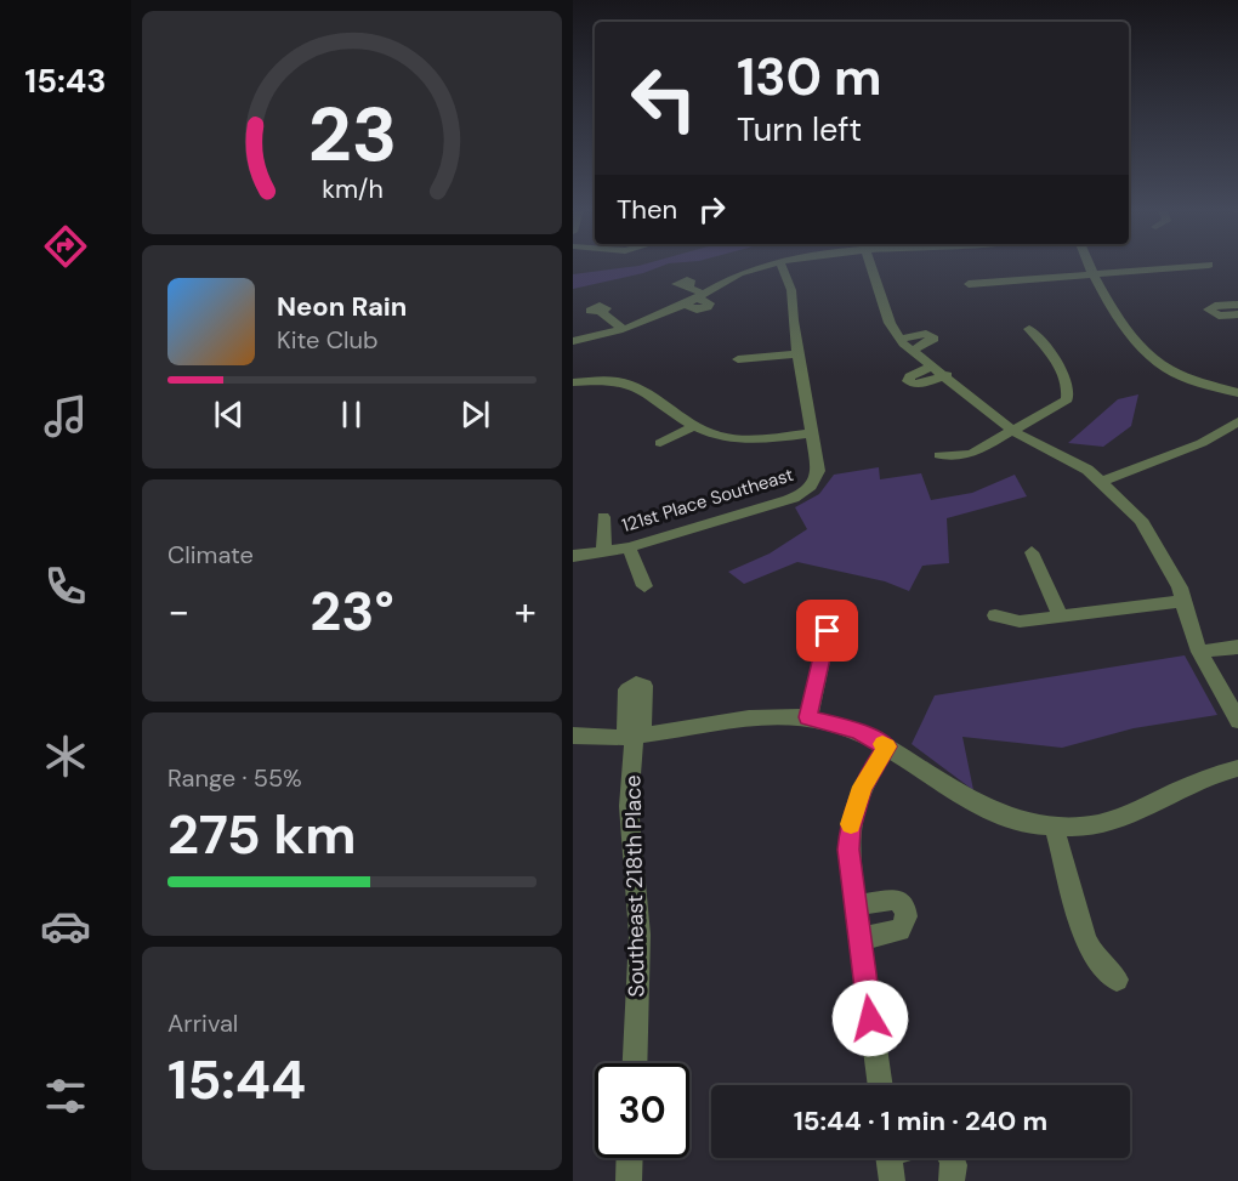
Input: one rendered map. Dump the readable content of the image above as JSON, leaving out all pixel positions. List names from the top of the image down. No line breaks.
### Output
{"streets":{"street":["121st Place Southeast","Southeast 218th Place"]},"page":{"tabs":"15:43","turn":["130 m","Turn left"],"then":"Then","song":["Neon Rain","Kite Club"],"tile":["Climate",["Range · 55%","275 km"],["Arrival","15:44"]],"heat":["−","23°","+"],"limit":"30","trip":"15:44 · 1 min · 240 m","gauge":["23","km/h"]}}
